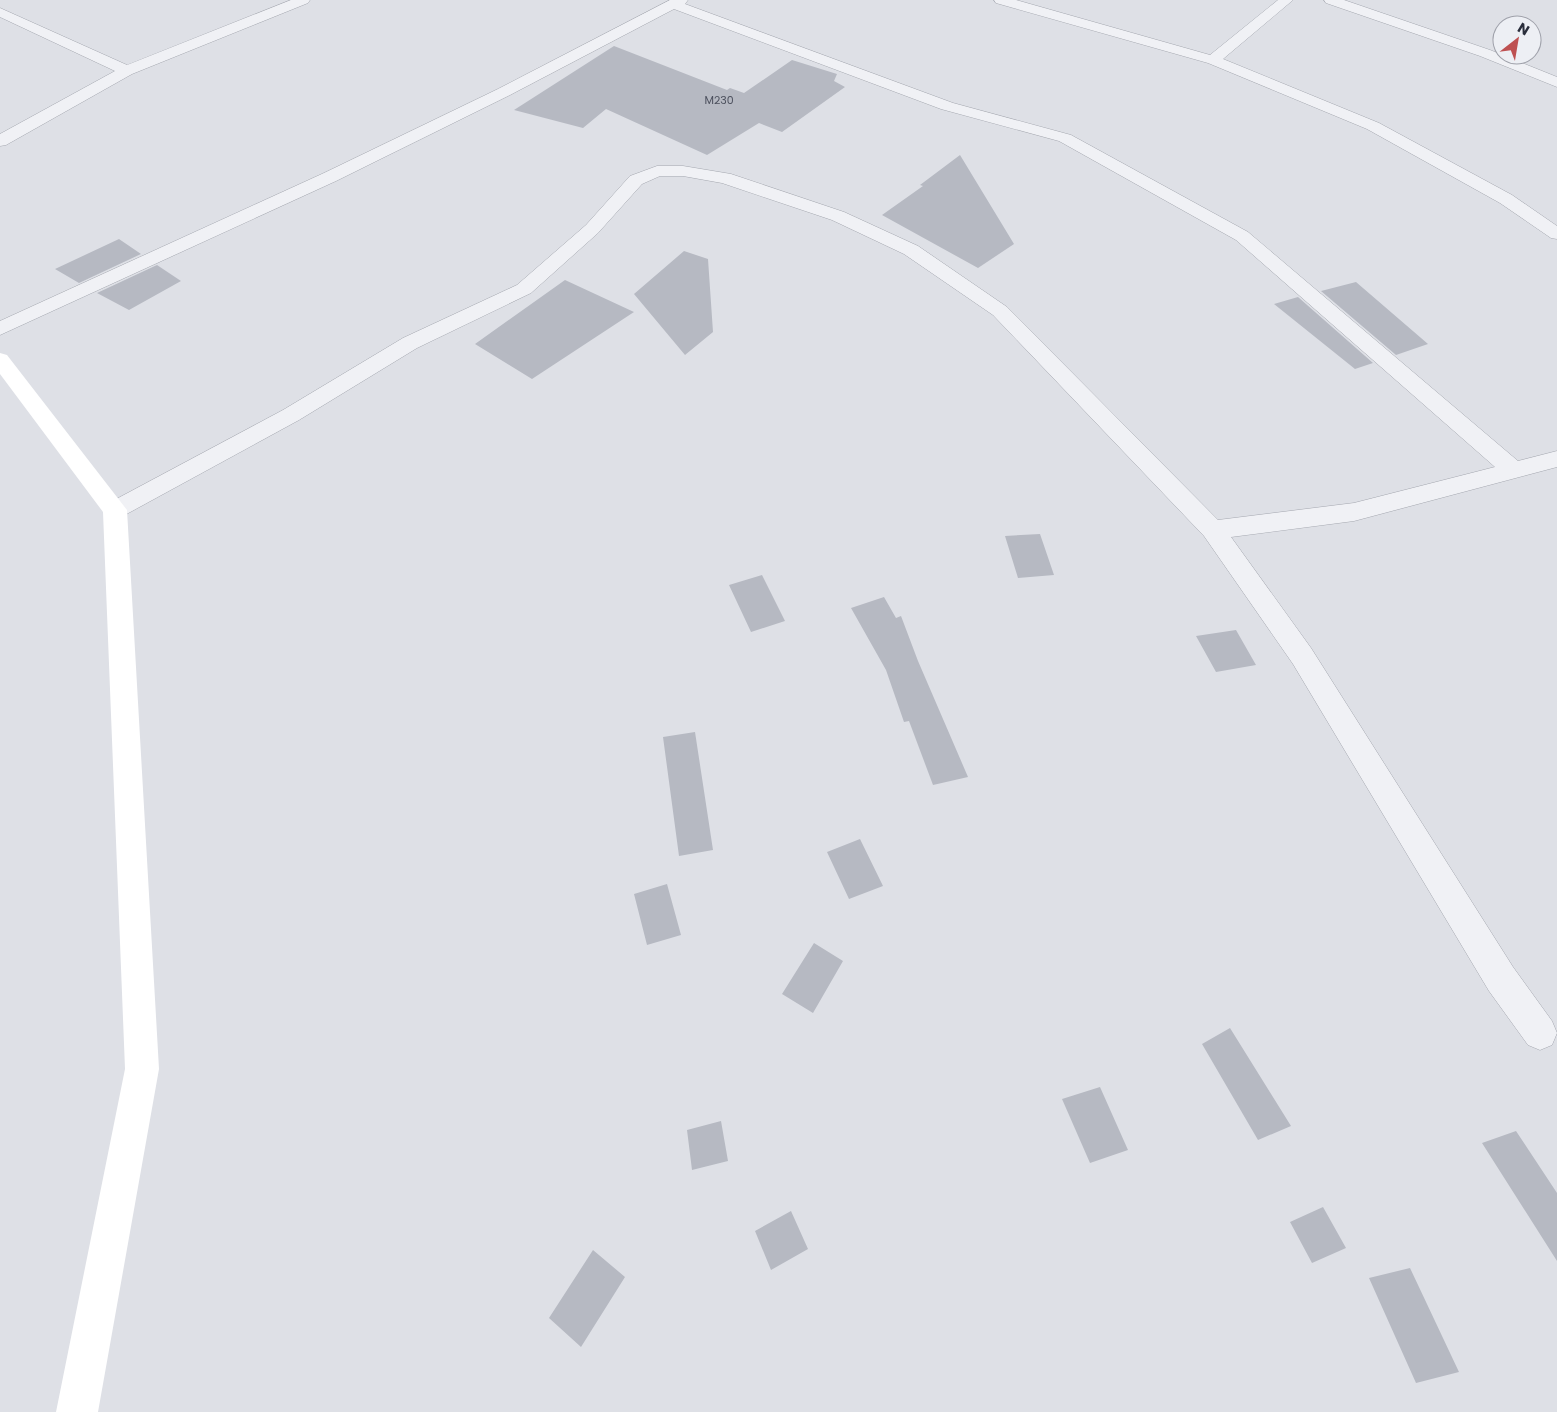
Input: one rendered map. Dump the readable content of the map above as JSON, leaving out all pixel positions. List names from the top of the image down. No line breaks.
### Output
{"house_numbers":["M230"],"north":"top right"}
